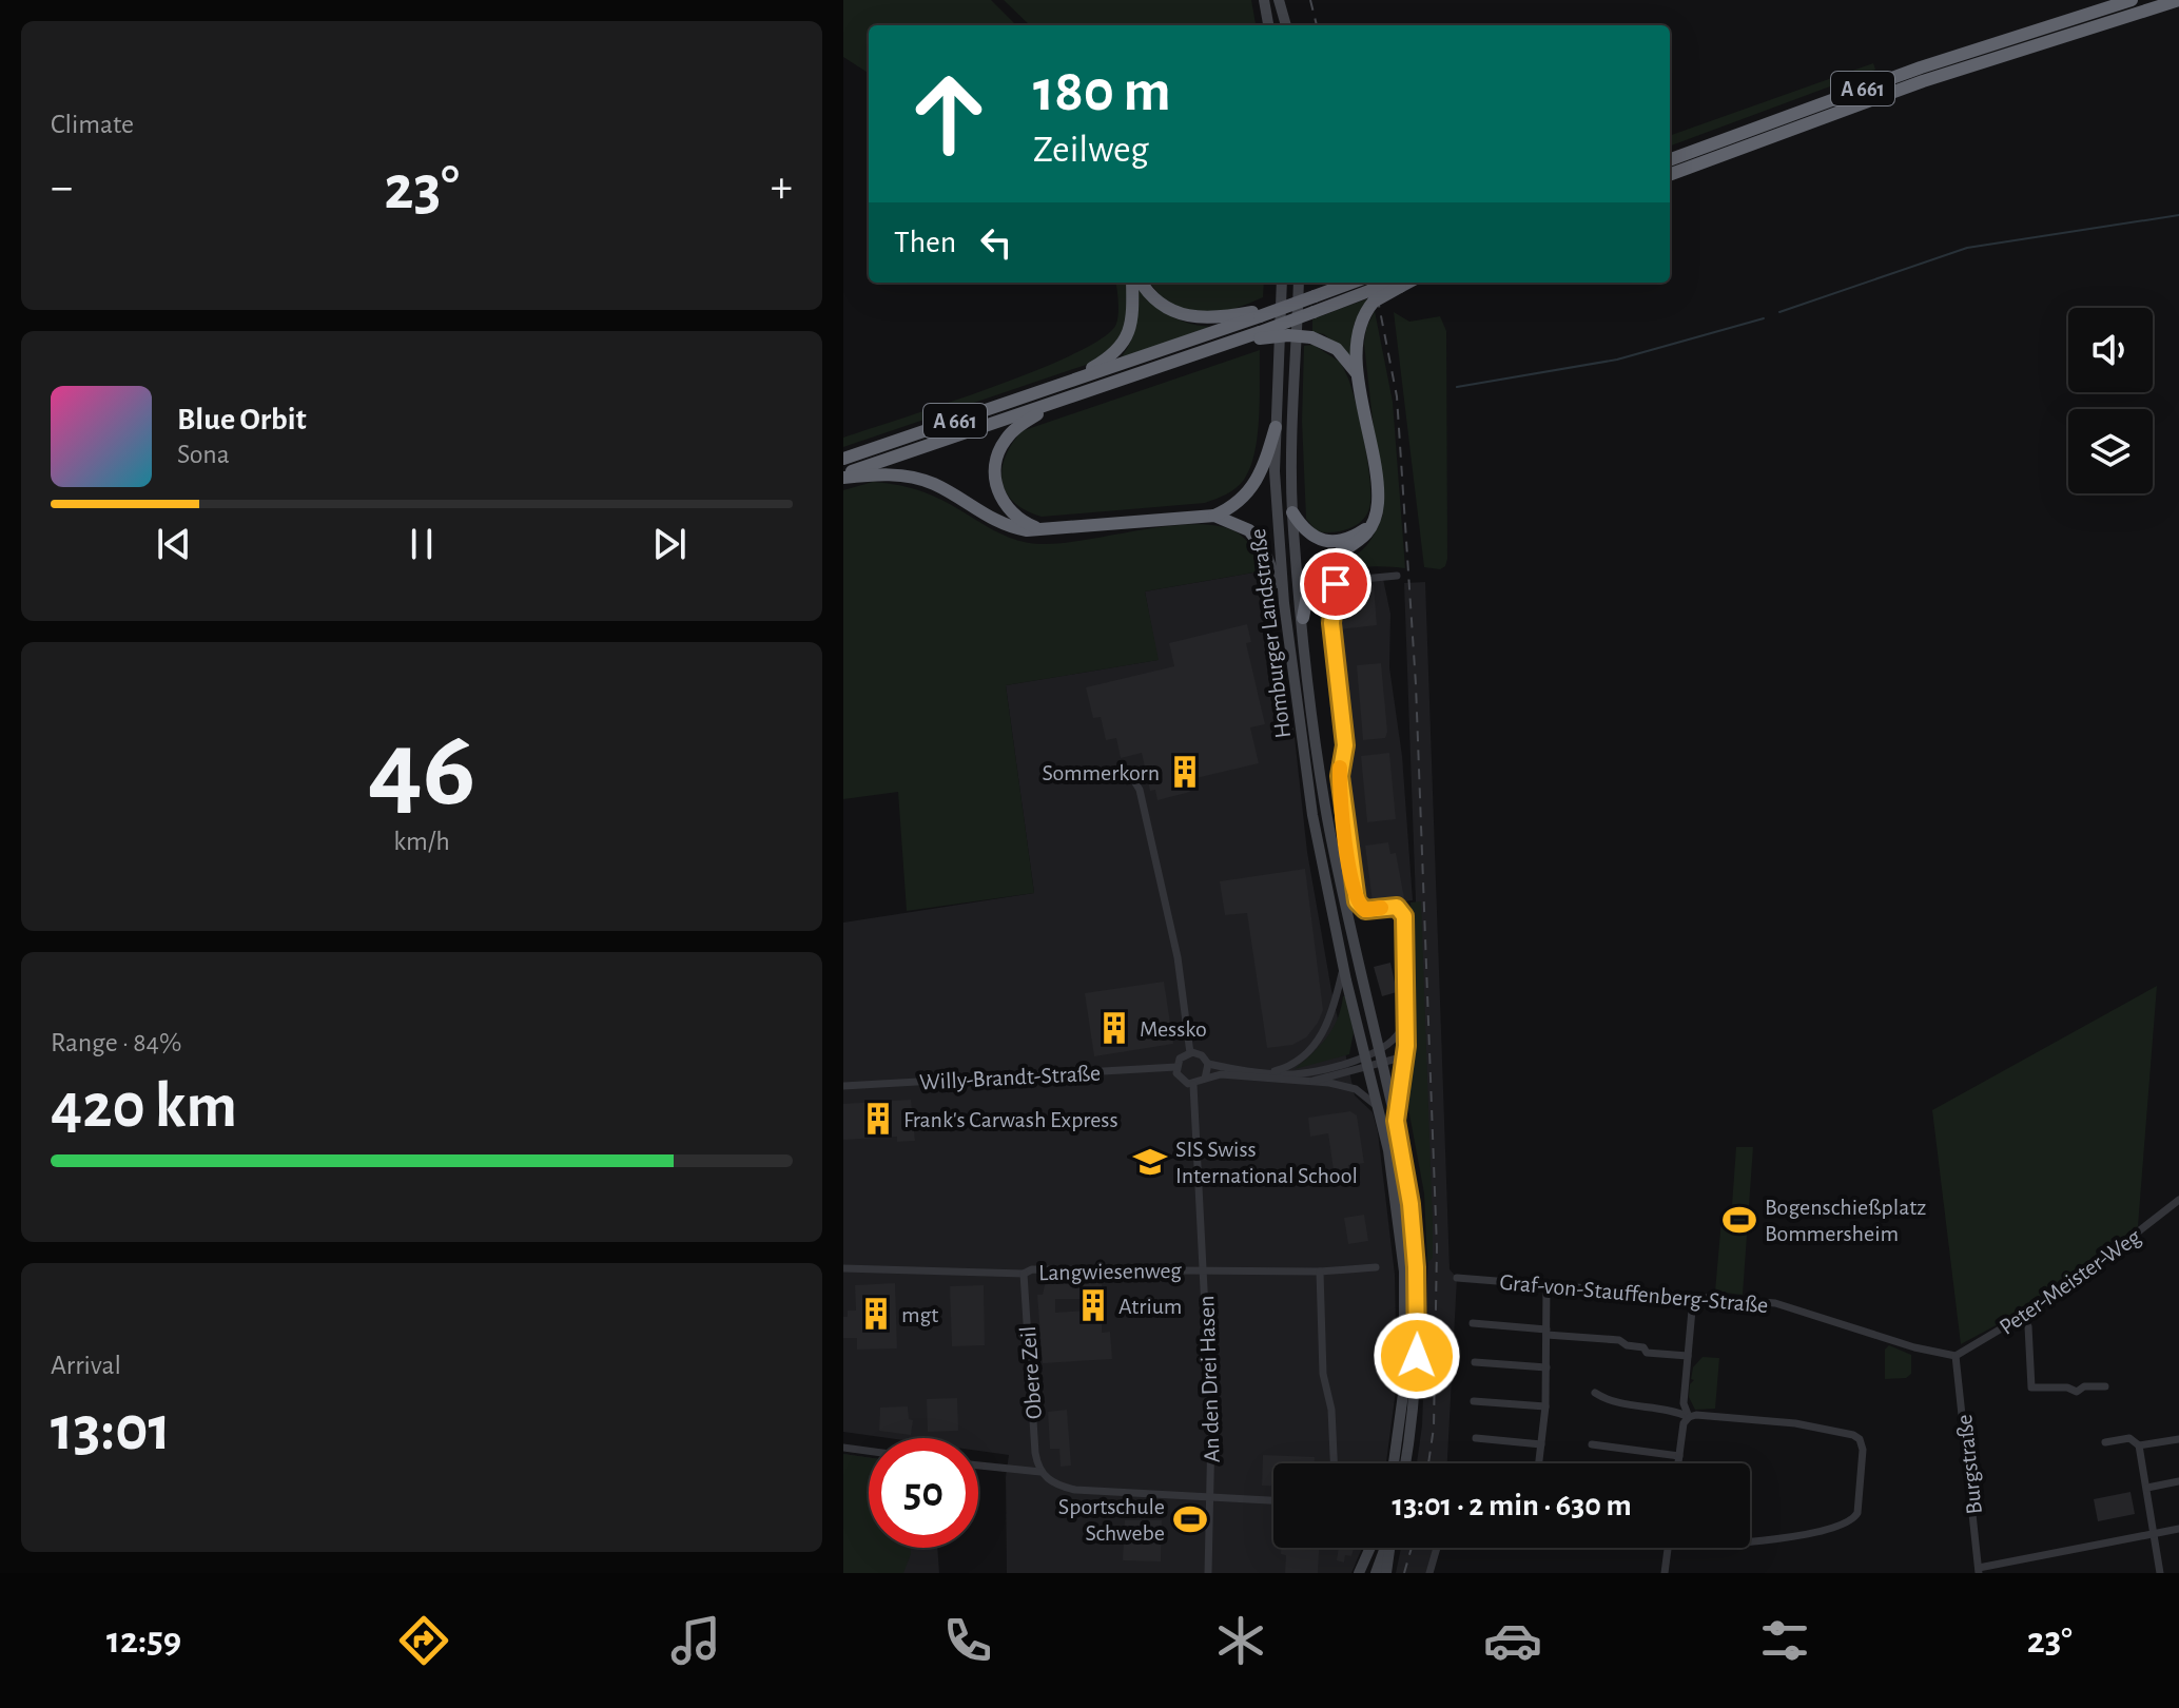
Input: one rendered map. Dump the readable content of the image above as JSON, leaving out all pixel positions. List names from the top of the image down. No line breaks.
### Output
{"streets":{"highway":["A 661"],"main road":["Homburger Landstraße"],"street":["Willy-Brandt-Straße","Langwiesenweg","Peter-Meister-Weg","Graf-von-Stauffenberg-Straße","Obere Zeil","An den Drei Hasen","Burgstraße"]},"crossings":[["Willy-Brandt-Straße","An den Drei Hasen"],["Langwiesenweg","Obere Zeil"],["Langwiesenweg","An den Drei Hasen"],["Peter-Meister-Weg","Graf-von-Stauffenberg-Straße"],["Peter-Meister-Weg","Burgstraße"],["Graf-von-Stauffenberg-Straße","Burgstraße"]],"places":{"building":["Sommerkorn","Messko","Frank's Carwash Express","Atrium","mgt"],"school or university":["SIS Swiss International School"],"sports":["Bogenschießplatz Bommersheim","Sportschule Schwebe"]},"page":{"tile":["Climate",["46","km/h"],["Range · 84%","420 km"],["Arrival","13:01"]],"turn":["180 m","Zeilweg"],"heat":["−","23°","+"],"then":"Then","song":["Blue Orbit","Sona"],"limit":"50","trip":"13:01 · 2 min · 630 m","tabs":["12:59","23°"]}}
